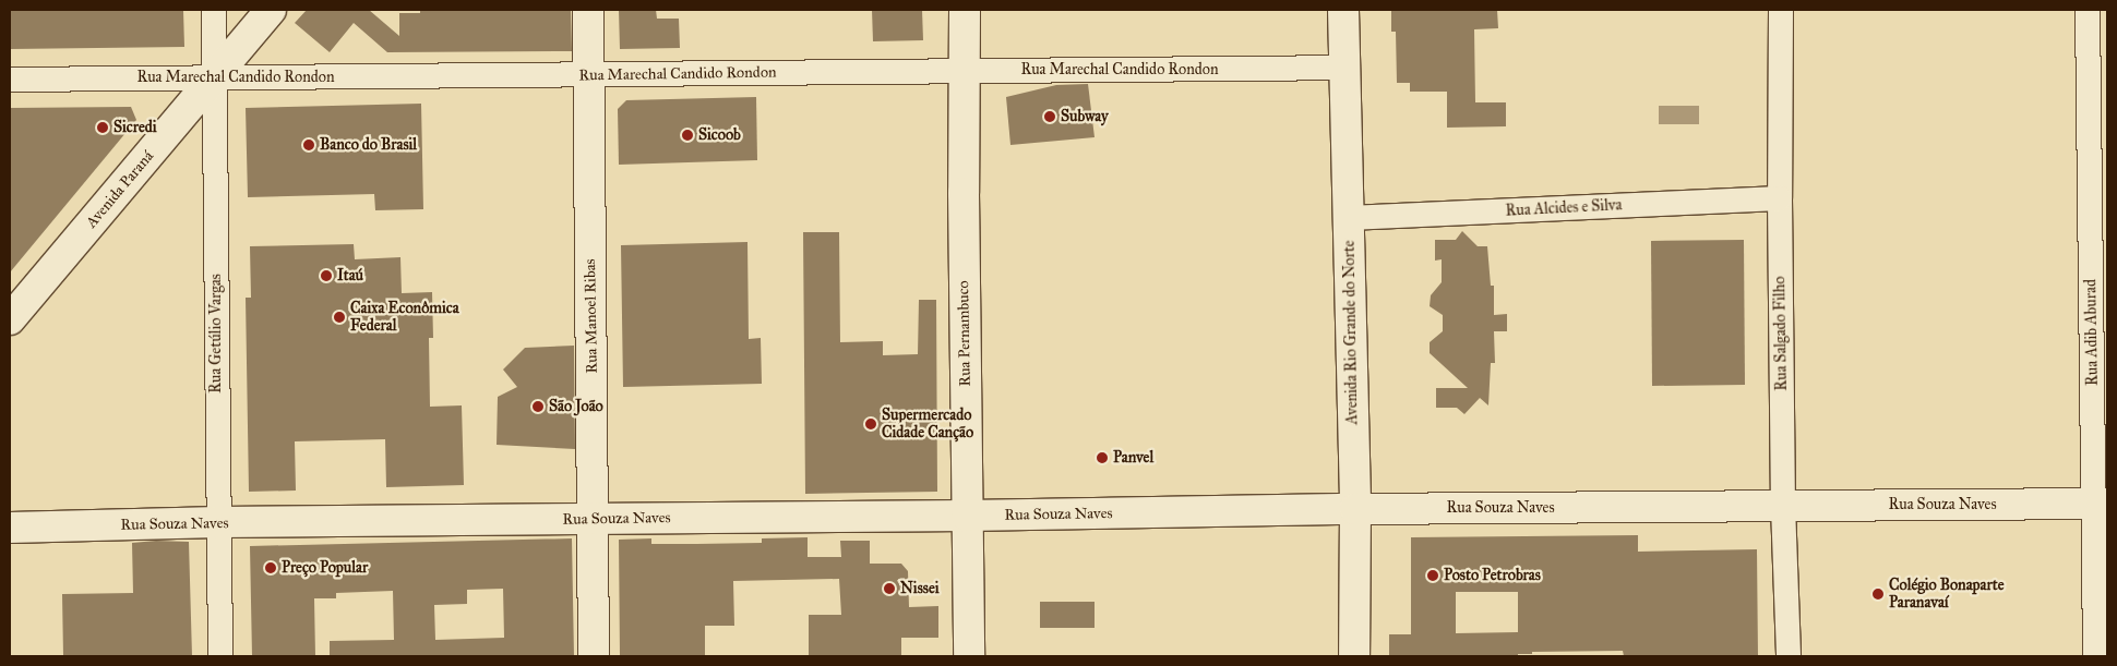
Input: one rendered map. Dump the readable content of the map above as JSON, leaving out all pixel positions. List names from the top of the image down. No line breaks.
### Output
{"streets":{"street":["Rua Marechal Candido Rondon","Avenida Paraná","Rua Alcides e Silva","Rua Manoel Ribas","Avenida Rio Grande do Norte","Rua Adib Aburad","Rua Getúlio Vargas","Rua Pernambuco","Rua Salgado Filho","Rua Souza Naves"]},"crossings":[["Rua Marechal Candido Rondon","Avenida Paraná"],["Rua Marechal Candido Rondon","Rua Manoel Ribas"],["Rua Marechal Candido Rondon","Avenida Rio Grande do Norte"],["Rua Marechal Candido Rondon","Rua Getúlio Vargas"],["Rua Marechal Candido Rondon","Rua Pernambuco"],["Avenida Paraná","Rua Getúlio Vargas"],["Rua Alcides e Silva","Avenida Rio Grande do Norte"],["Rua Alcides e Silva","Rua Salgado Filho"],["Rua Manoel Ribas","Rua Souza Naves"],["Avenida Rio Grande do Norte","Rua Souza Naves"],["Rua Adib Aburad","Rua Souza Naves"],["Rua Getúlio Vargas","Rua Souza Naves"],["Rua Pernambuco","Rua Souza Naves"],["Rua Salgado Filho","Rua Souza Naves"]],"places":["Subway","Sicredi","Sicoob","Banco do Brasil","Itaú","Caixa Econômica Federal","São João","Supermercado Cidade Canção","Panvel","Preço Popular","Posto Petrobras","Nissei","Colégio Bonaparte Paranavaí"]}
